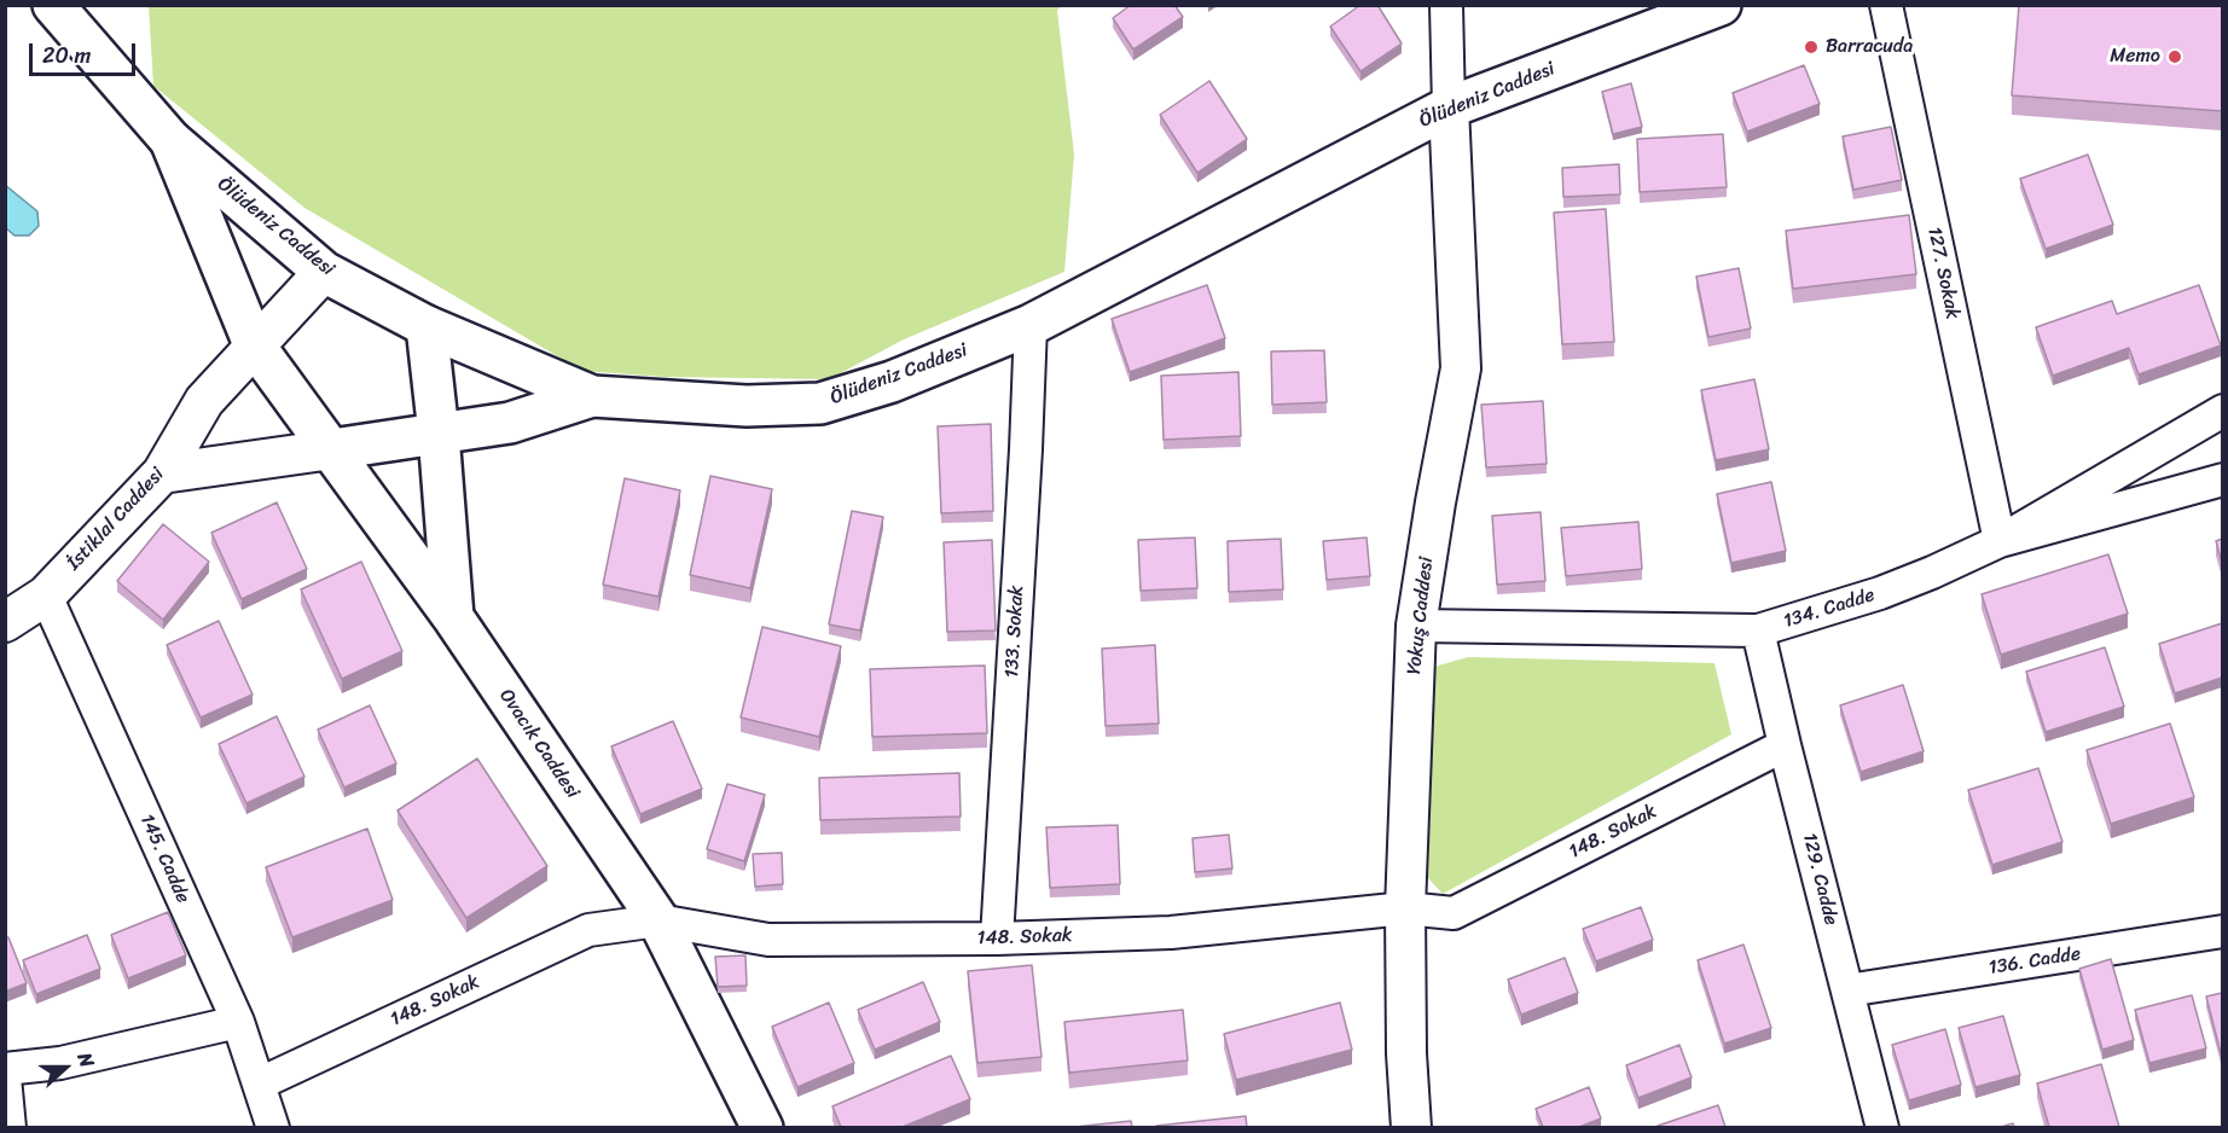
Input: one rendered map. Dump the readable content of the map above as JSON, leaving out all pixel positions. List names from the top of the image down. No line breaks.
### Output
{"streets":{"main road":["Ölüdeniz Caddesi","Ovacık Caddesi"],"street":["127. Sokak","İstiklal Caddesi","134. Cadde","Yokuş Caddesi","133. Sokak","148. Sokak","145. Cadde","129. Cadde","136. Cadde"]},"crossings":[["Ölüdeniz Caddesi","İstiklal Caddesi"],["Ölüdeniz Caddesi","Yokuş Caddesi"],["Ölüdeniz Caddesi","133. Sokak"],["Ölüdeniz Caddesi","Ovacık Caddesi"],["127. Sokak","134. Cadde"],["İstiklal Caddesi","145. Cadde"],["134. Cadde","Yokuş Caddesi"],["134. Cadde","129. Cadde"],["Yokuş Caddesi","148. Sokak"],["133. Sokak","148. Sokak"],["Ovacık Caddesi","148. Sokak"],["148. Sokak","145. Cadde"],["148. Sokak","129. Cadde"],["129. Cadde","136. Cadde"]],"places":["Barracuda","Memo"],"scale_bar":"20 m","north":"right"}
